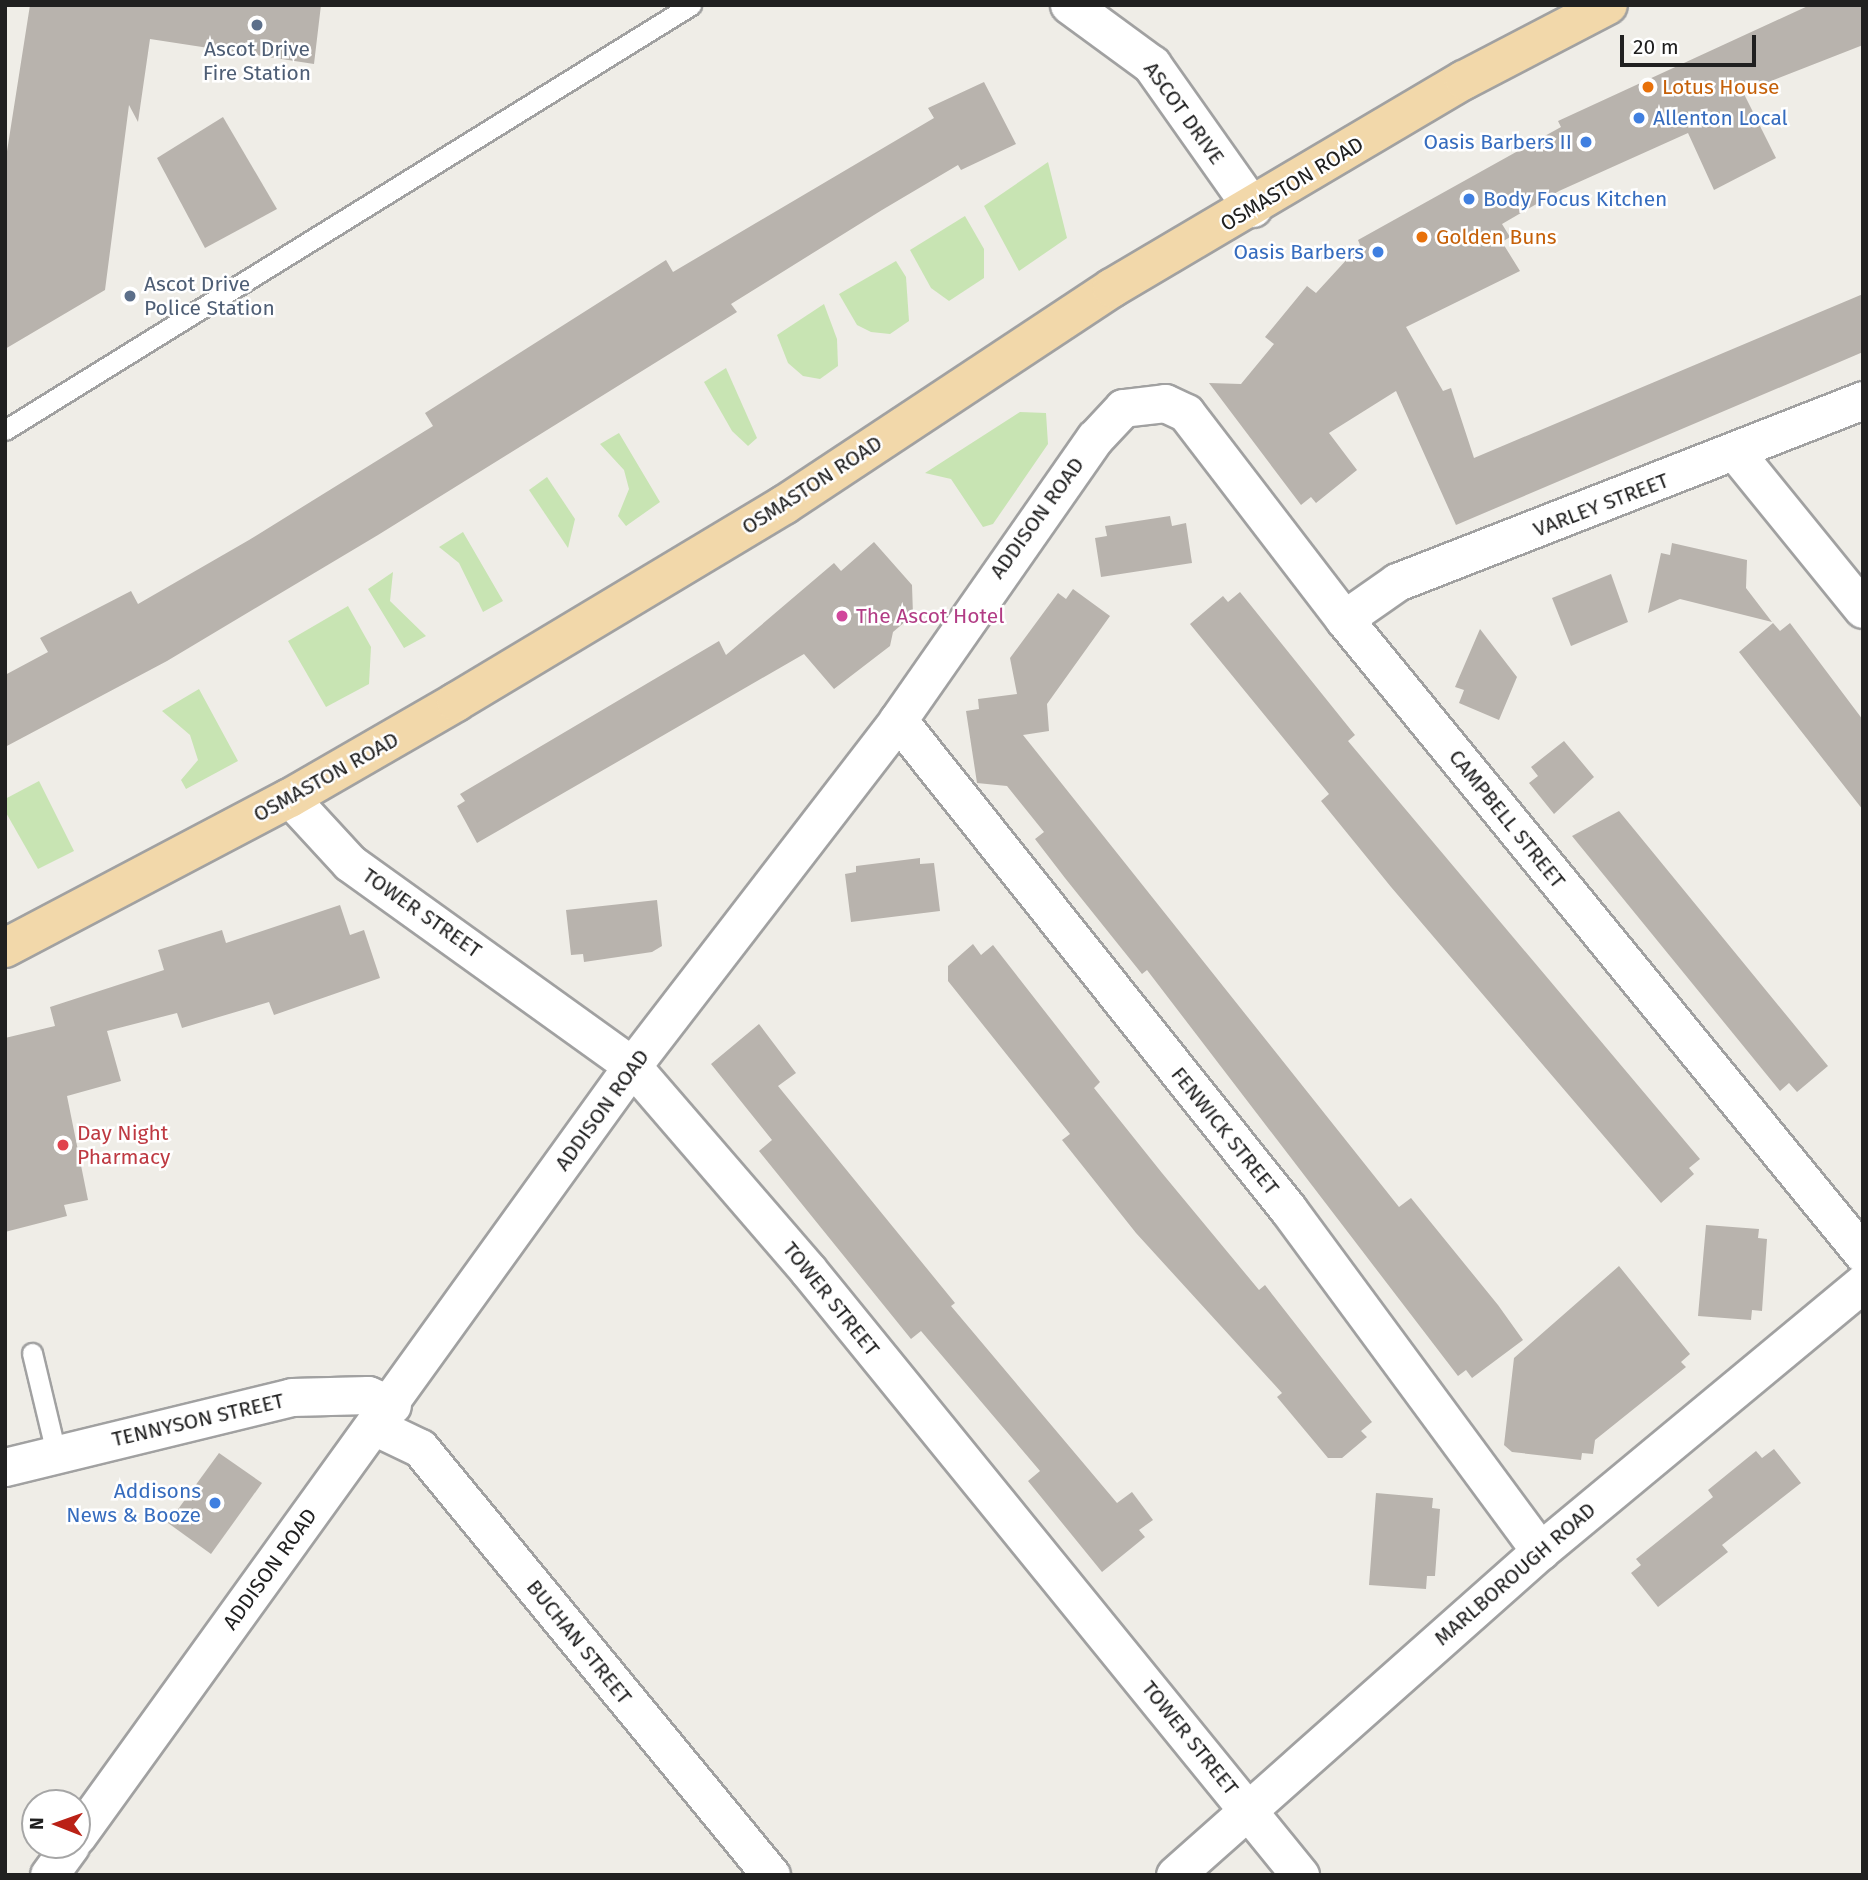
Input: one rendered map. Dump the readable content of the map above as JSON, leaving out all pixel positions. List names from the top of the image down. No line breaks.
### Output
{"streets":{"main road":["OSMASTON ROAD"],"street":["ASCOT DRIVE","VARLEY STREET","ADDISON ROAD","CAMPBELL STREET","TOWER STREET","FENWICK STREET","TENNYSON STREET","MARLBOROUGH ROAD","BUCHAN STREET"]},"crossings":[["ASCOT DRIVE","OSMASTON ROAD"],["OSMASTON ROAD","TOWER STREET"],["VARLEY STREET","CAMPBELL STREET"],["ADDISON ROAD","CAMPBELL STREET"],["ADDISON ROAD","TOWER STREET"],["ADDISON ROAD","FENWICK STREET"],["ADDISON ROAD","TENNYSON STREET"],["ADDISON ROAD","BUCHAN STREET"],["TOWER STREET","MARLBOROUGH ROAD"],["FENWICK STREET","MARLBOROUGH ROAD"],["TENNYSON STREET","BUCHAN STREET"]],"places":["Ascot Drive Fire Station","Lotus House","Allenton Local","Oasis Barbers II","Body Focus Kitchen","Golden Buns","Oasis Barbers","Ascot Drive Police Station","The Ascot Hotel","Day Night Pharmacy","Addisons News & Booze"],"scale_bar":"20 m","north":"left"}
